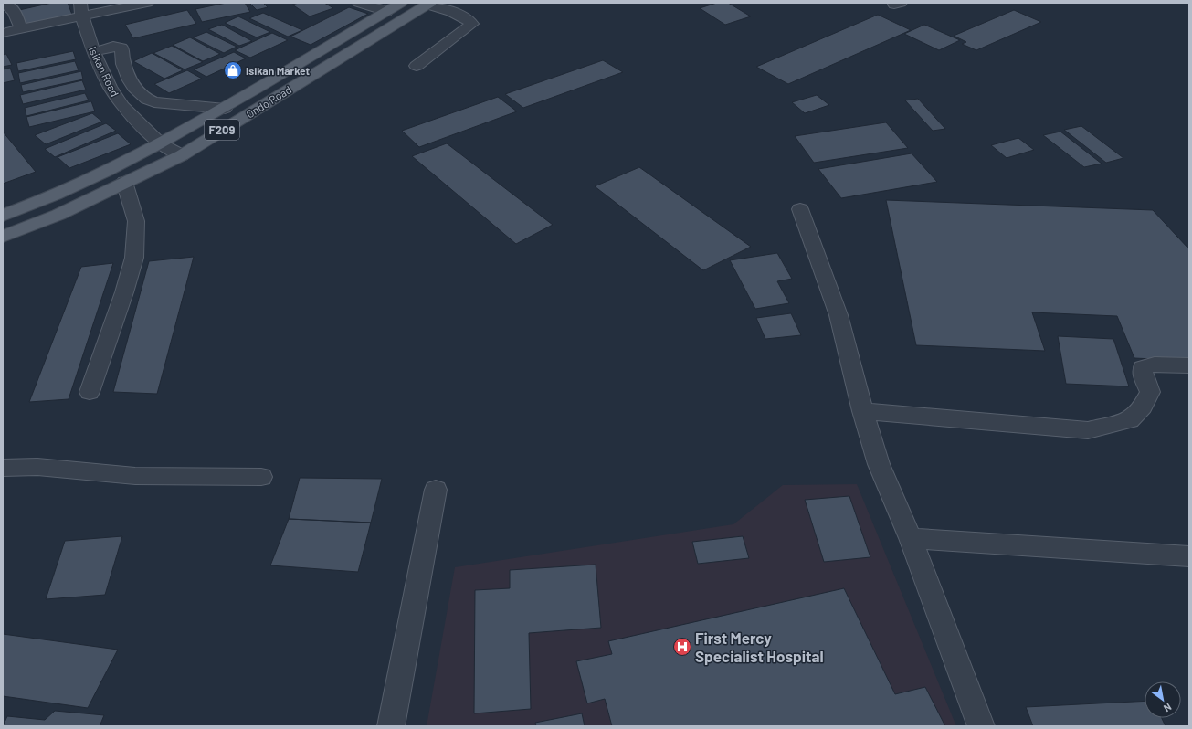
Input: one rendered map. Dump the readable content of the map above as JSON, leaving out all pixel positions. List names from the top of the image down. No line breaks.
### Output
{"streets":{"main road":["Ondo Road","F209"],"street":["Isikan Road"]},"crossings":[["Isikan Road","Ondo Road"]],"places":{"shop":["Isikan Market"],"hospital":["First Mercy Specialist Hospital"]},"north":"bottom right"}
